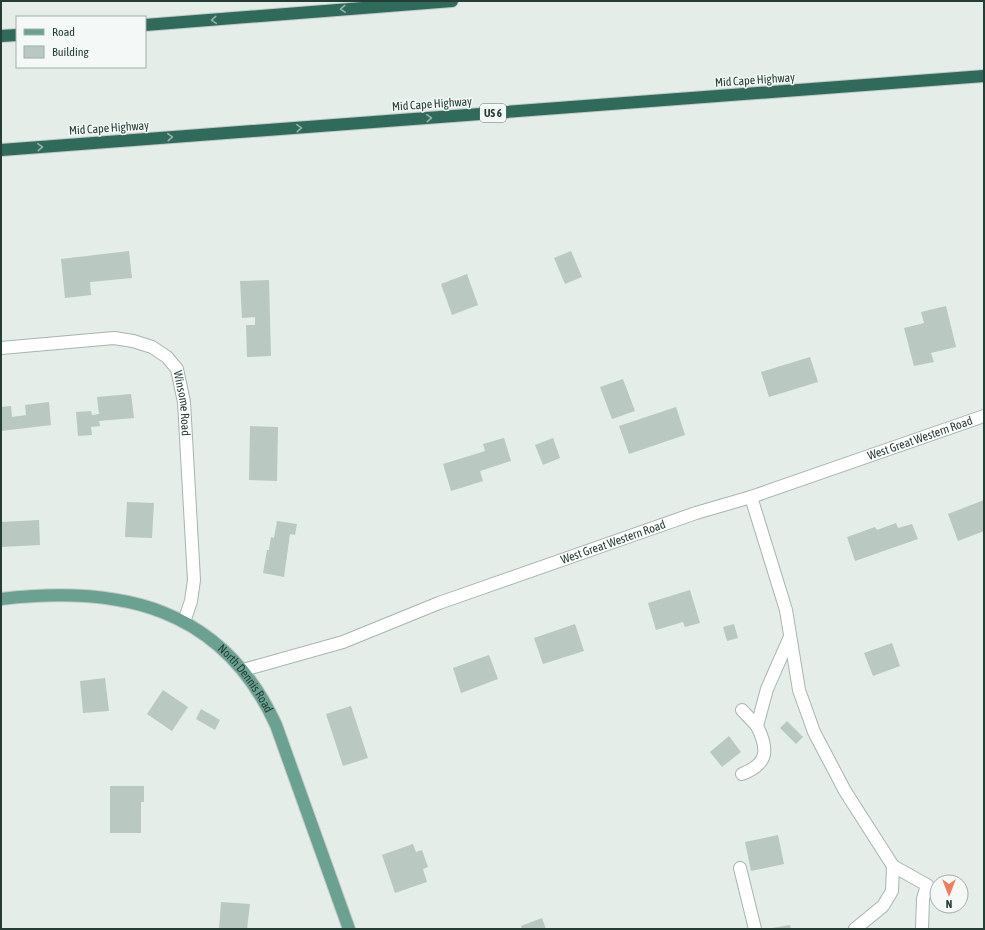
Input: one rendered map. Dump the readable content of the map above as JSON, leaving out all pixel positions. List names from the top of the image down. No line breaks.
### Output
{"streets":{"highway":["Mid Cape Highway","US 6"],"main road":["North Dennis Road"],"street":["Winsome Road","West Great Western Road"]},"crossings":[["Winsome Road","North Dennis Road"],["West Great Western Road","North Dennis Road"]],"one_way":["Mid Cape Highway"],"legend":["Road","Building"],"north":"bottom"}
